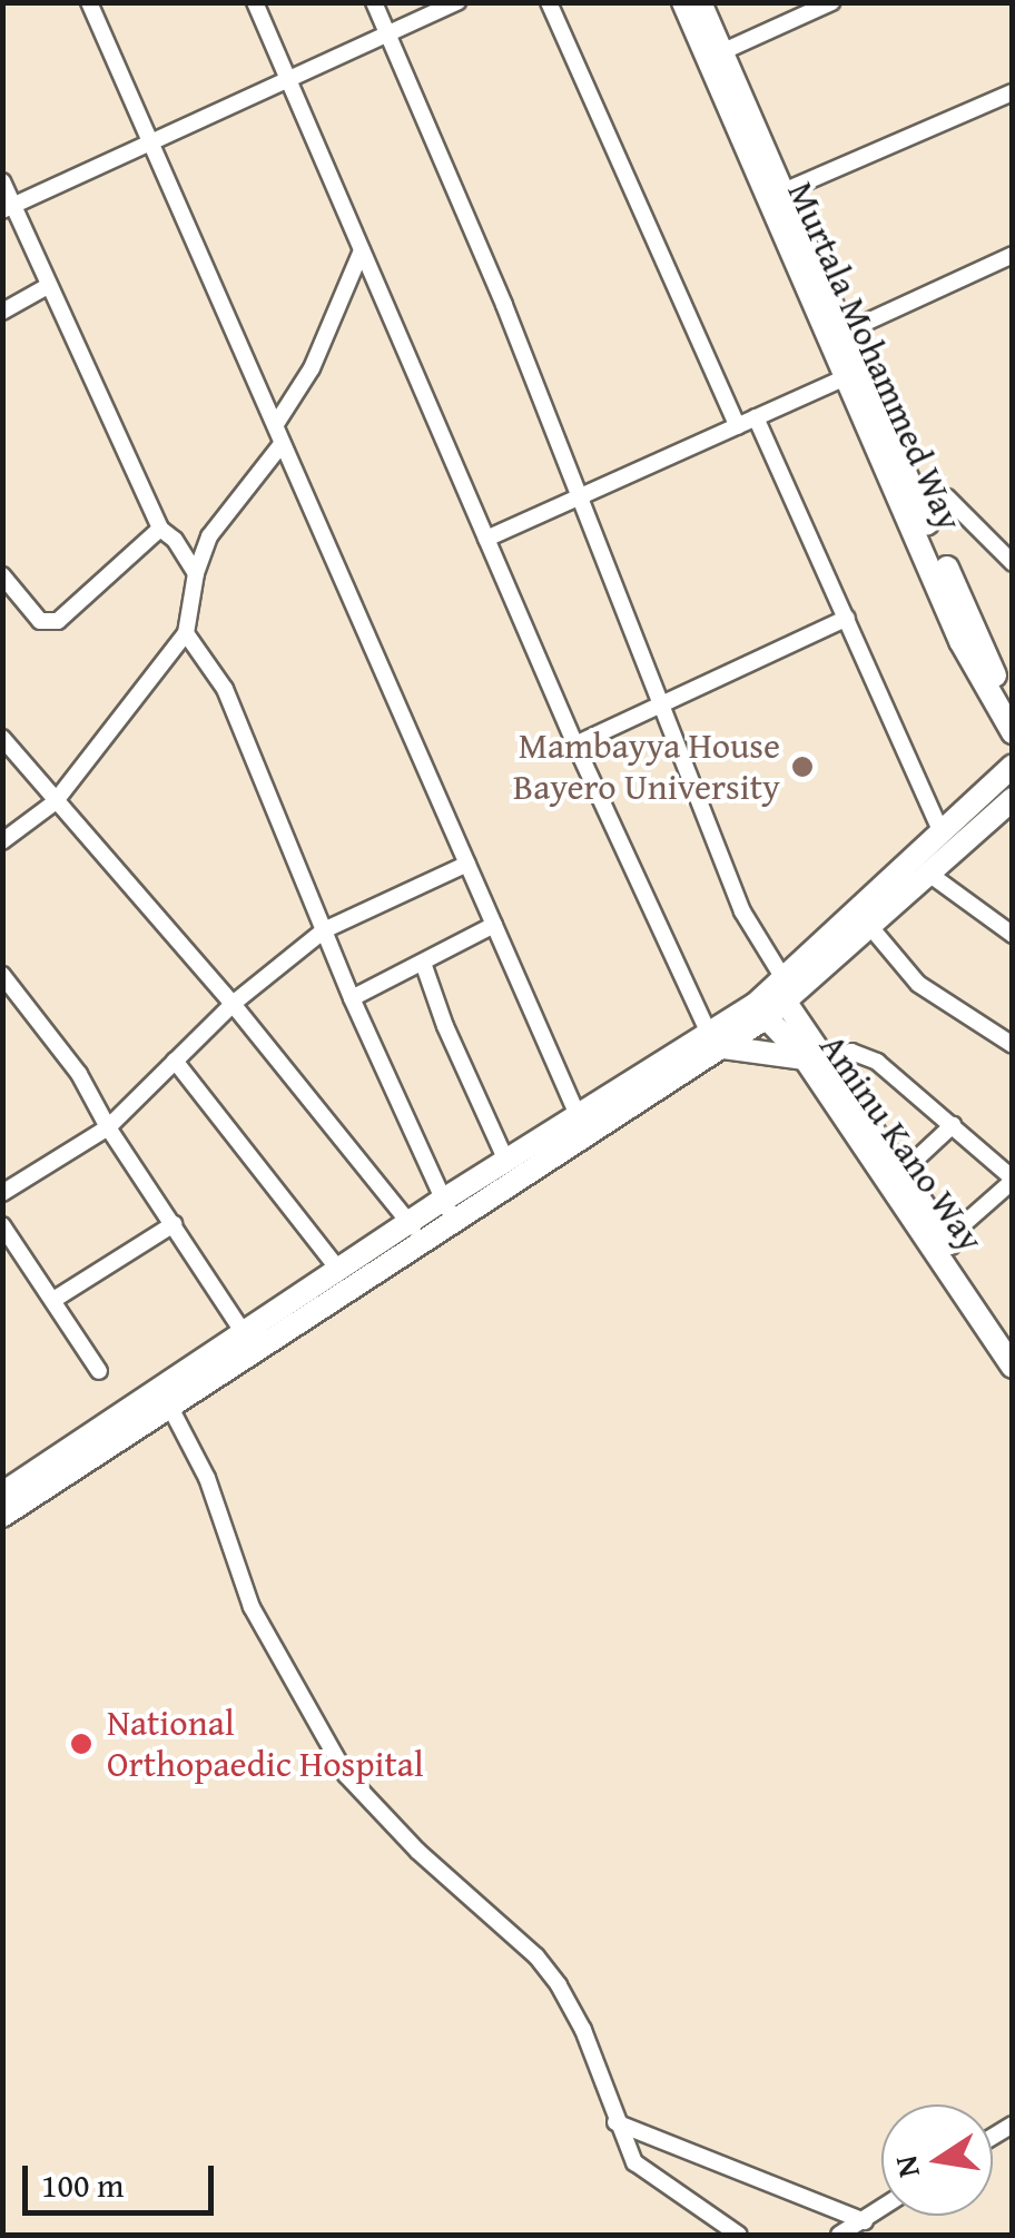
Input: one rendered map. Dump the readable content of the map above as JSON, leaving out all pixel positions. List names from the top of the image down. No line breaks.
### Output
{"streets":{"main road":["Murtala Mohammed Way","Aminu Kano Way"]},"places":["Mambayya House Bayero University","National Orthopaedic Hospital"],"scale_bar":"100 m","north":"left"}
